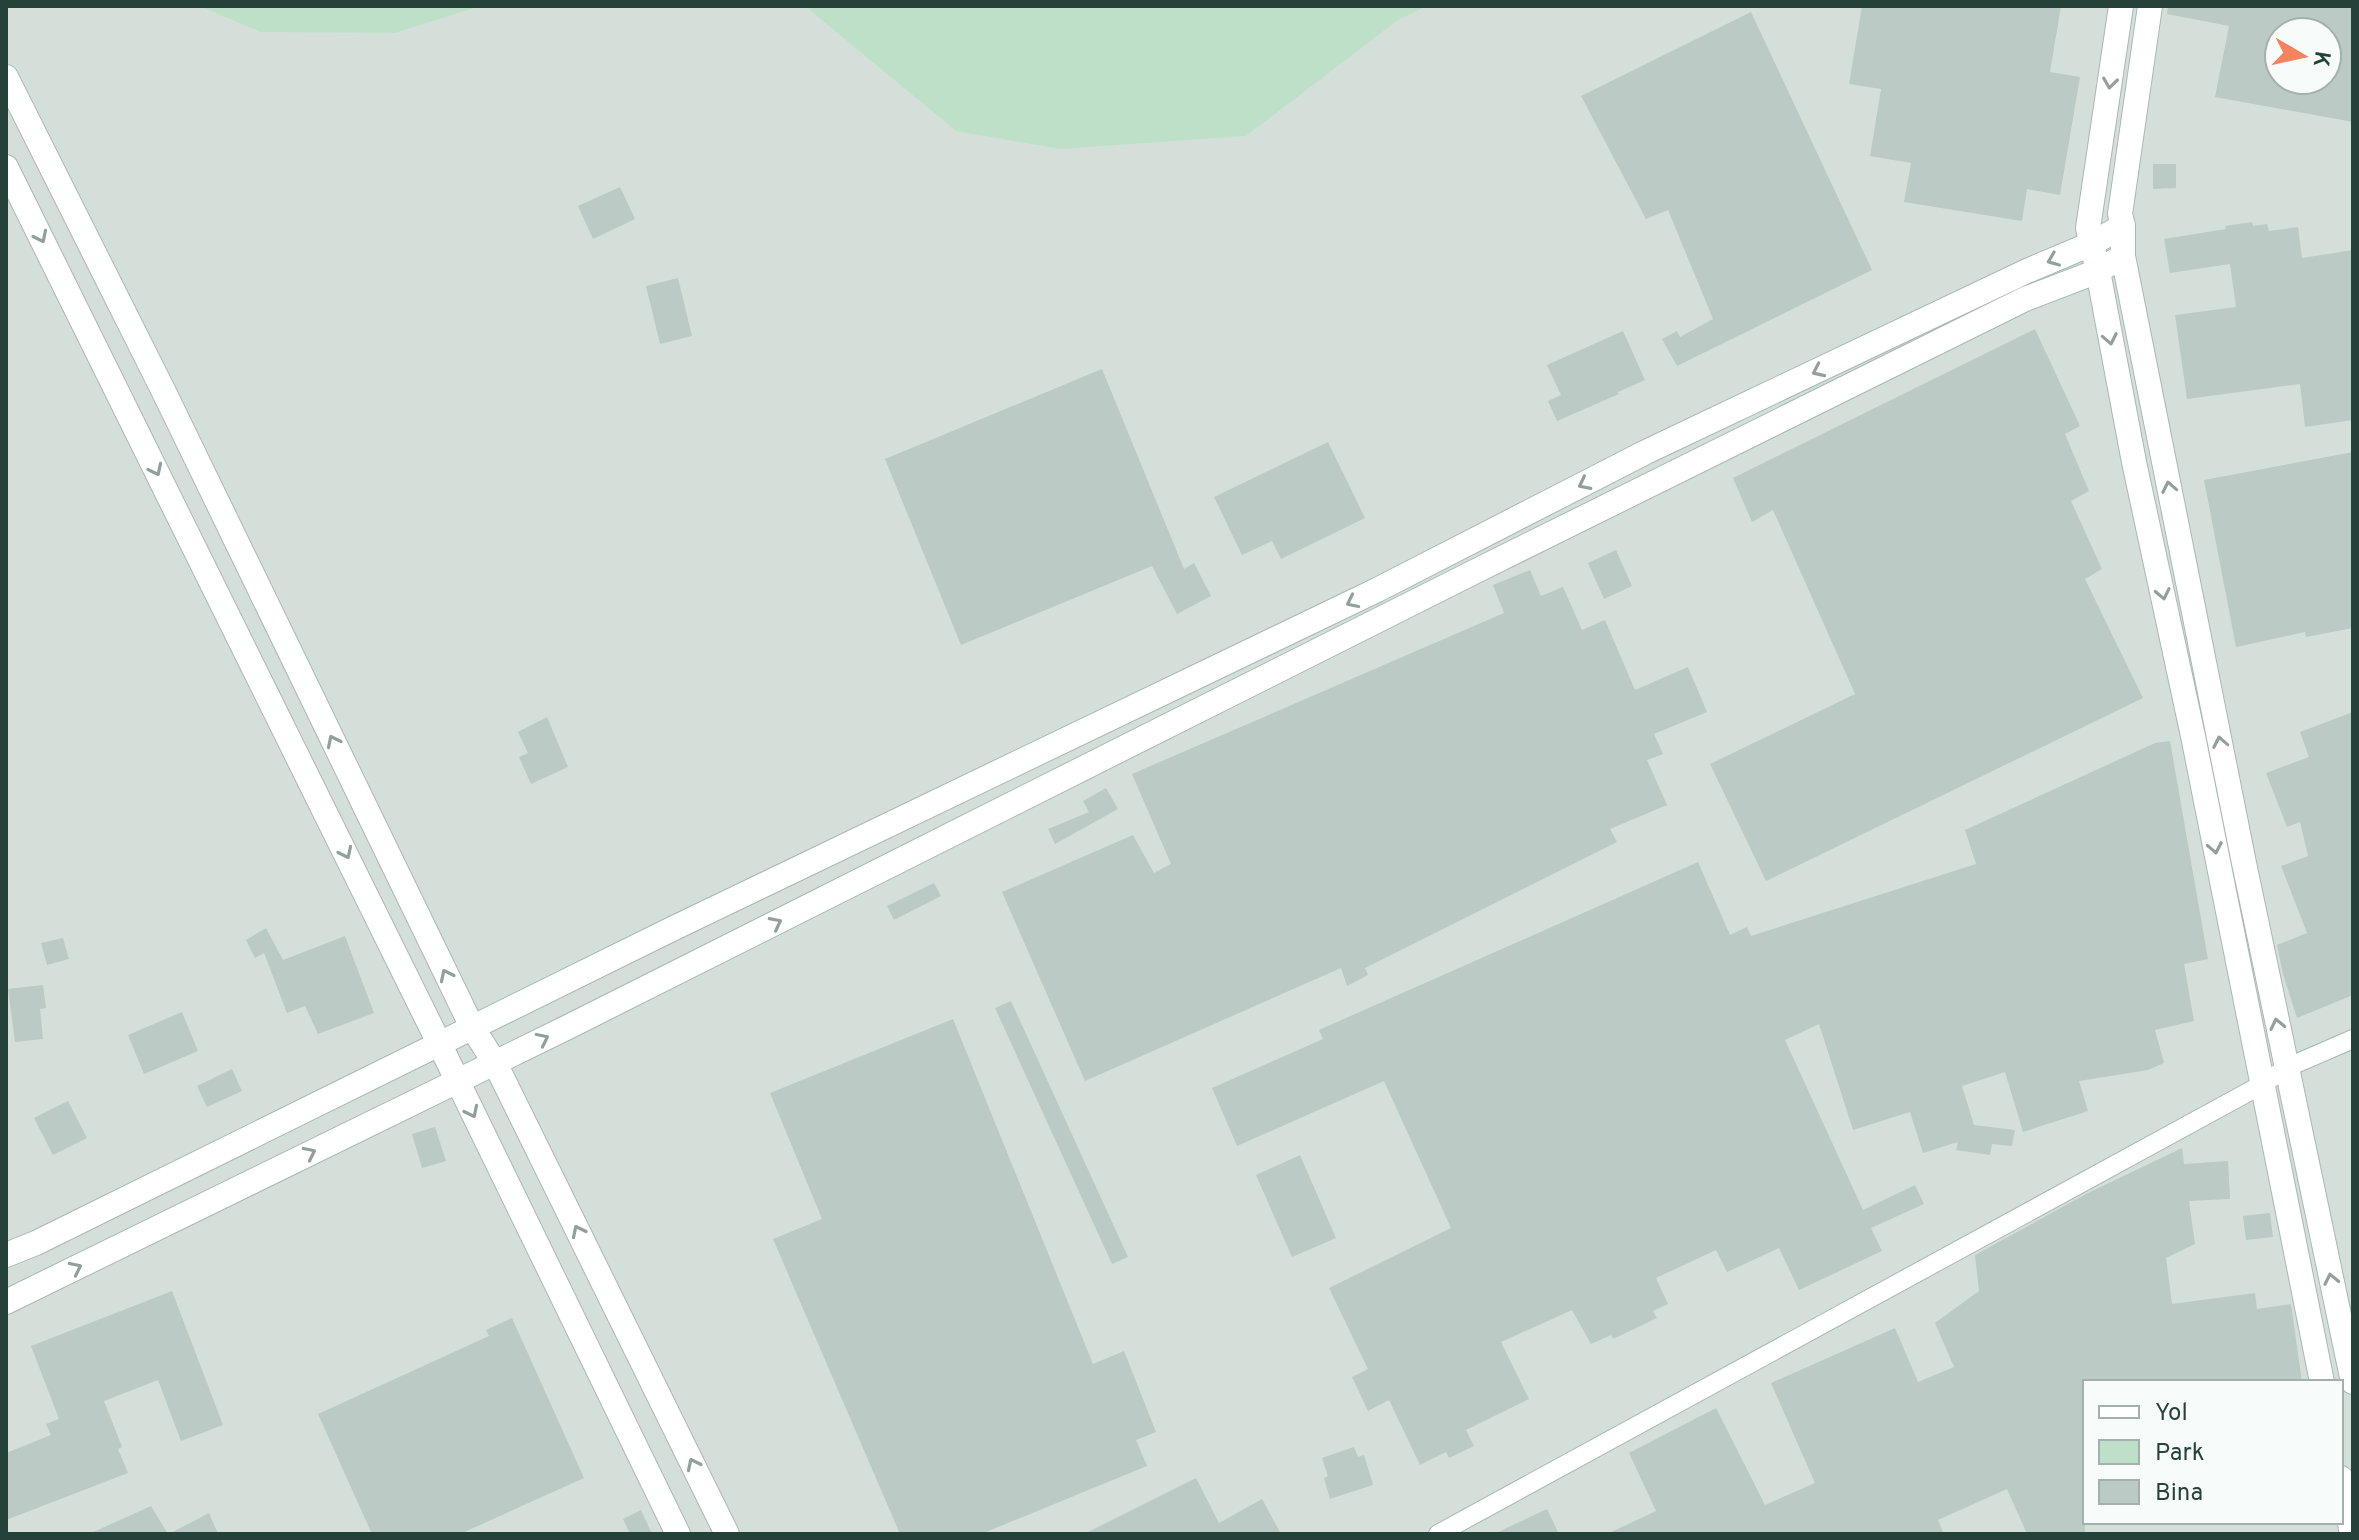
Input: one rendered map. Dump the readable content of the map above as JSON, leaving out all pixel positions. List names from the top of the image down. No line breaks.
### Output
{"legend":["Yol","Park","Bina"],"north":"right"}
